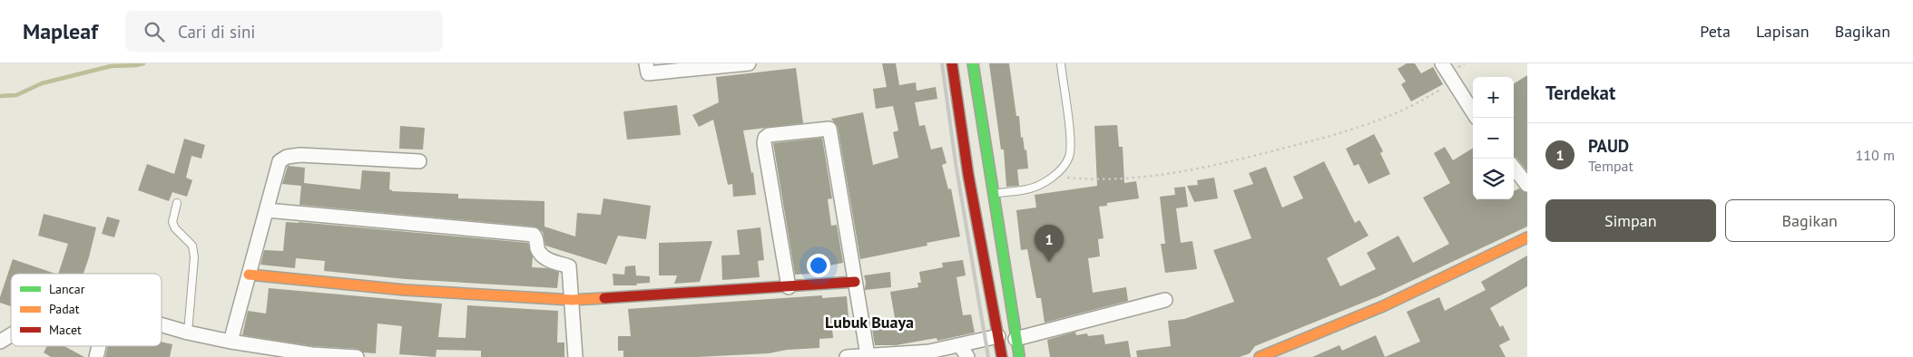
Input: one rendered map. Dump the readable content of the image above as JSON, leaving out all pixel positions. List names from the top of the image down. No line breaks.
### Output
{"districts":["Lubuk Buaya"],"legend":["Lancar","Padat","Macet"],"page":{"header":"Mapleaf","search":"Cari di sini","nav":["Peta","Lapisan","Bagikan"],"heading":"Terdekat","map_buttons":["+","−"],"list":[{"mark":"1","name":"PAUD","note":"Tempat","value":"110 m"}],"buttons":["Simpan","Bagikan"],"pins":"1"}}
